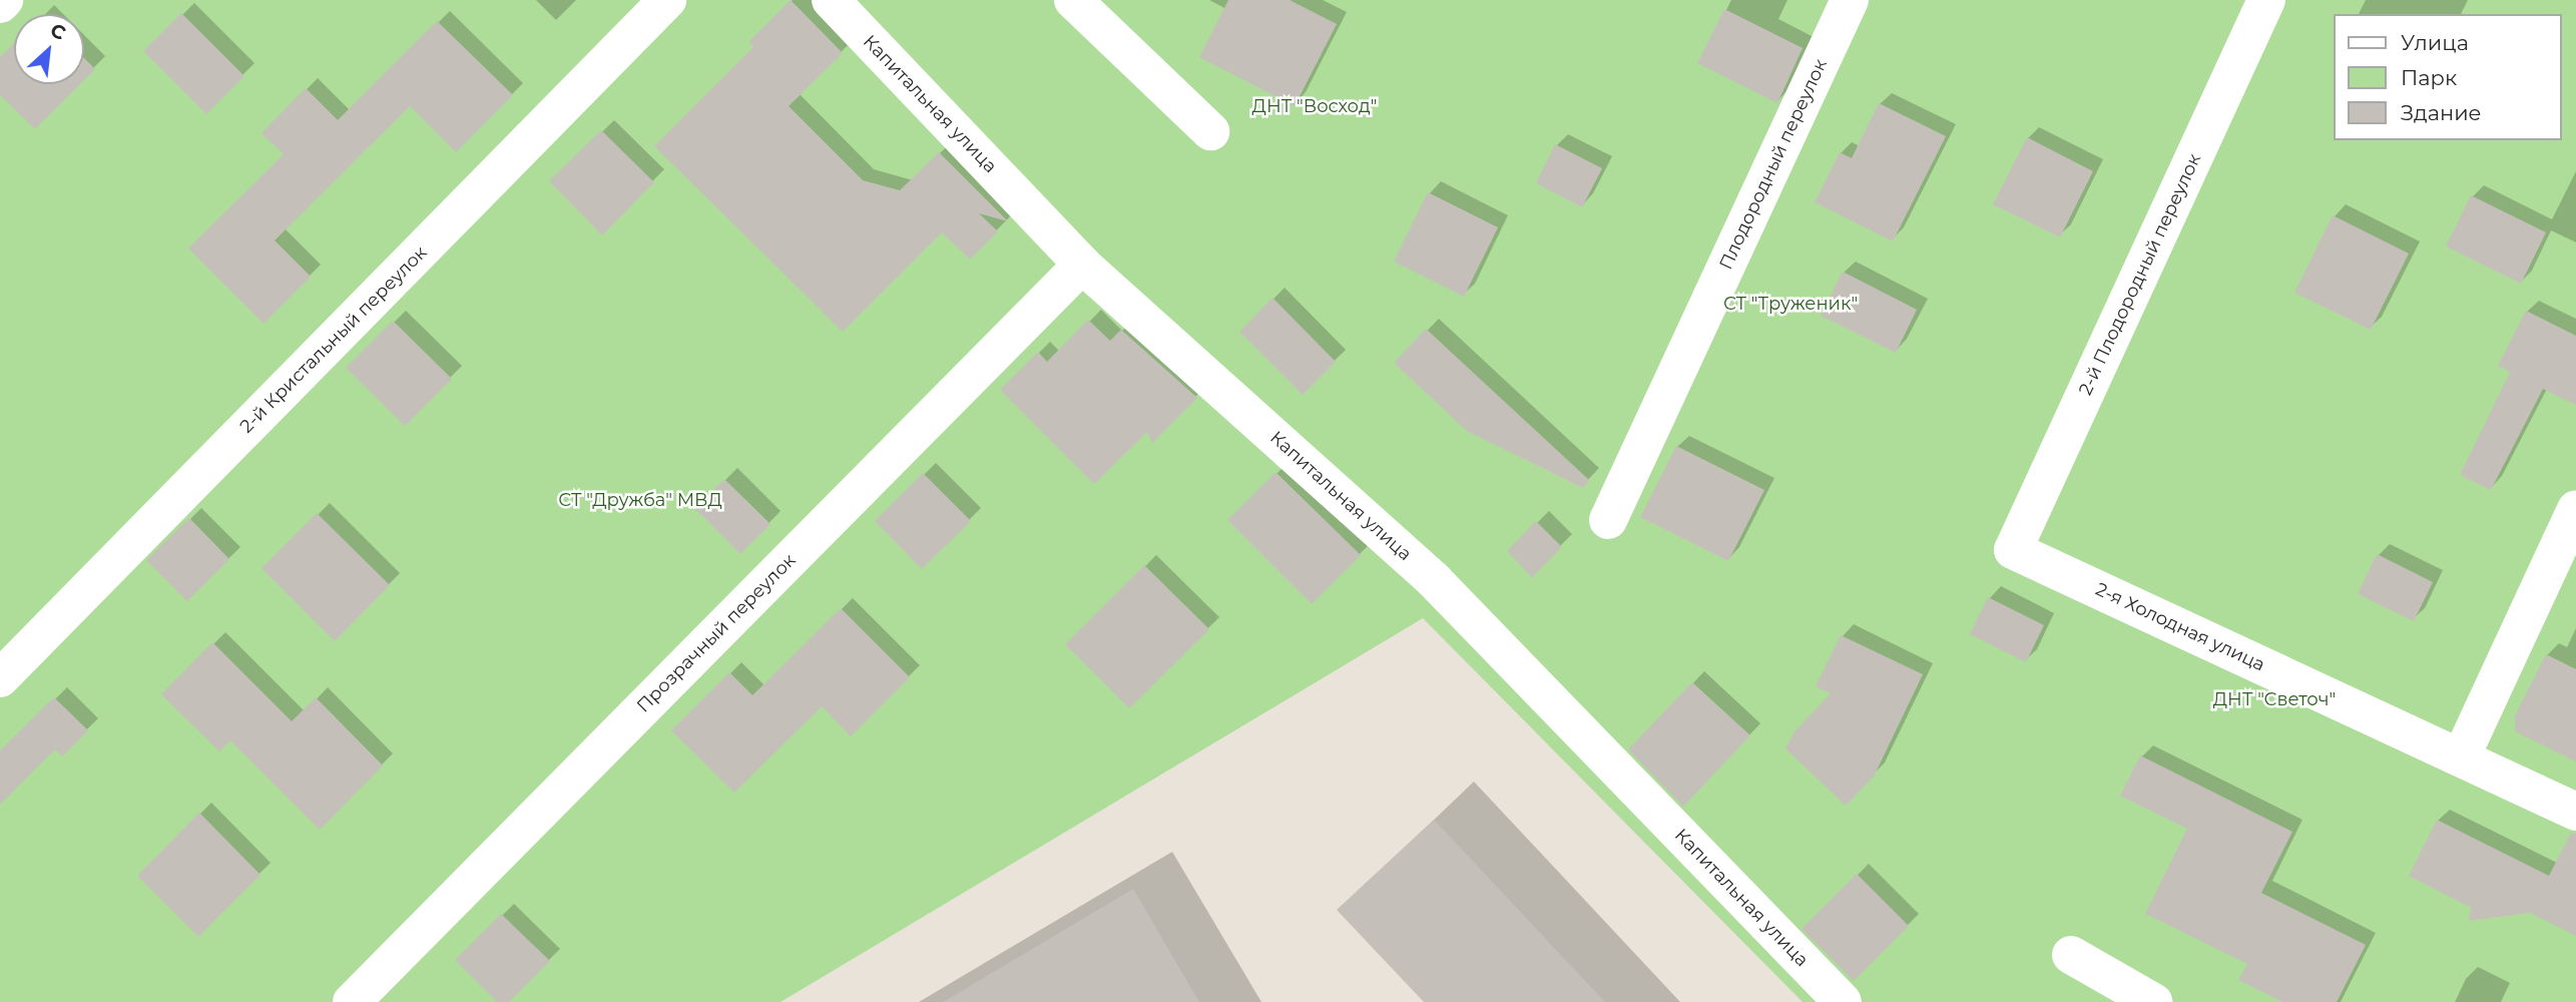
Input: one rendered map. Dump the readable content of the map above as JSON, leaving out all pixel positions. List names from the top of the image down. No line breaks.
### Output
{"streets":{"street":["Капитальная улица","Плодородный переулок","2-й Плодородный переулок","2-й Кристальный переулок","2-я Холодная улица","Прозрачный переулок"]},"crossings":[["Капитальная улица","Прозрачный переулок"],["2-й Плодородный переулок","2-я Холодная улица"]],"parks":["ДНТ \"Восход\"","СТ \"Труженик\"","СТ \"Дружба\" МВД","ДНТ \"Светоч\""],"legend":["Улица","Парк","Здание"],"north":"top right"}
